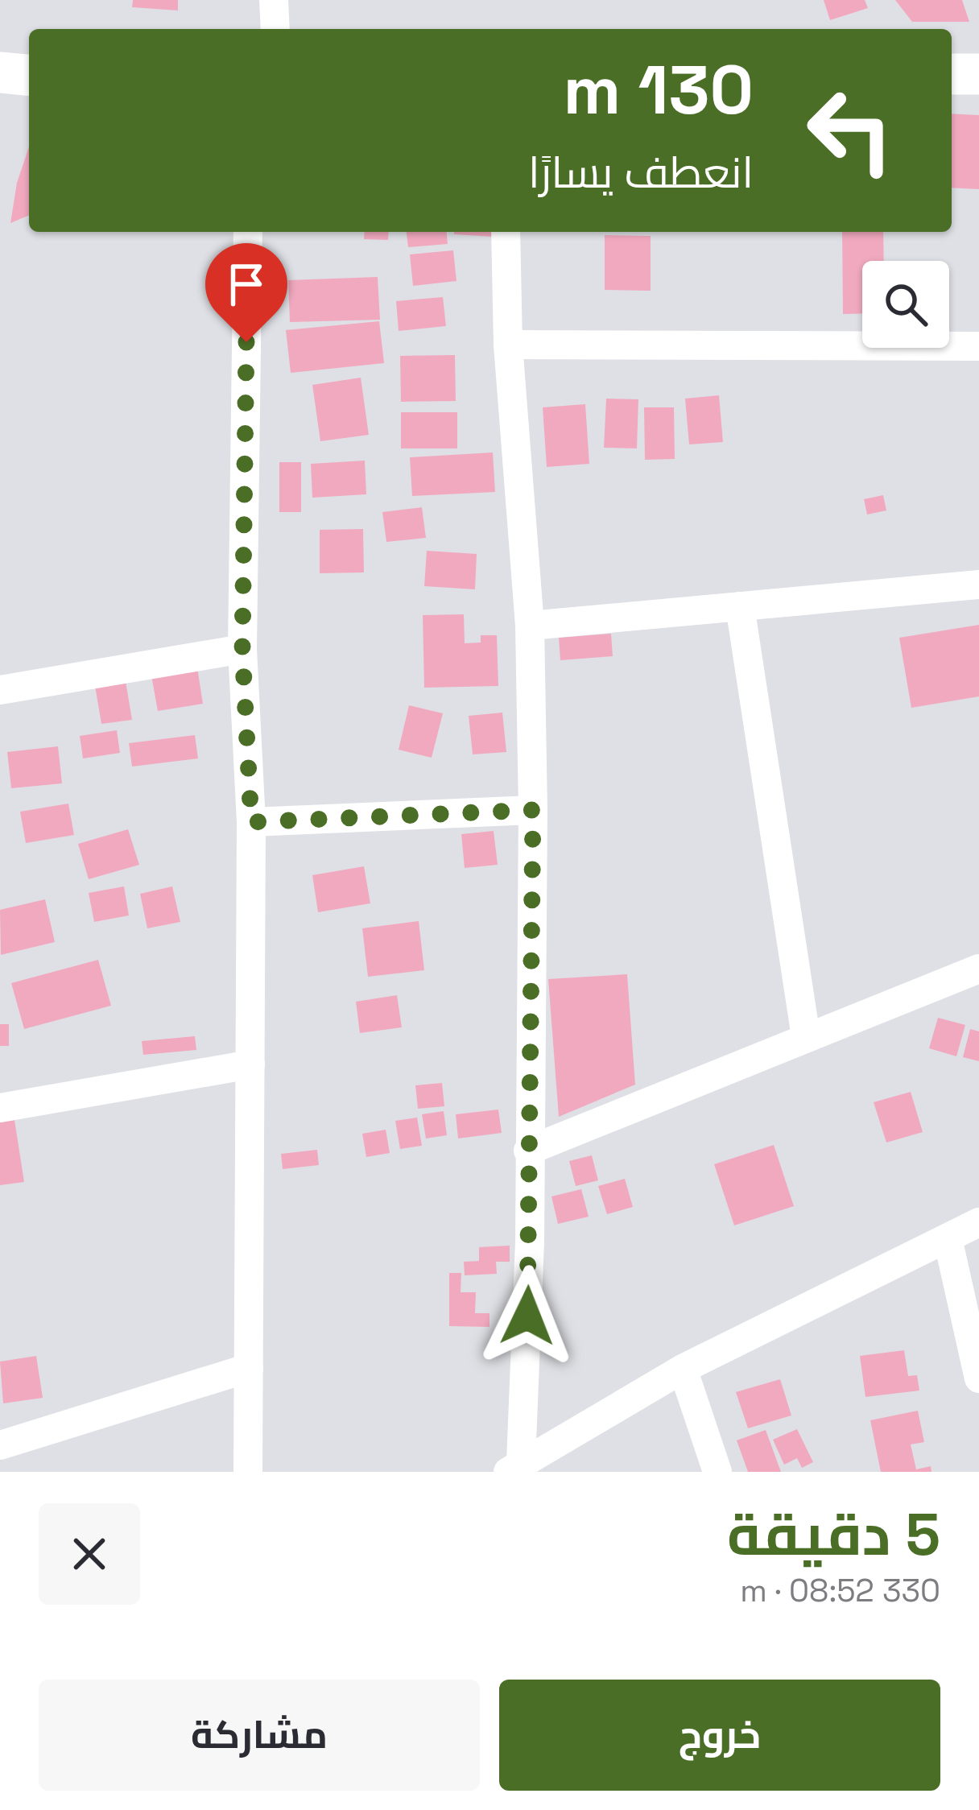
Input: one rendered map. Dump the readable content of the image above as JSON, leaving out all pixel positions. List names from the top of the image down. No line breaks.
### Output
{"page":{"turn":["130 m","انعطف يسارًا"],"heading":["5 دقيقة","330 m · 08:52"],"buttons":["خروج","مشاركة"]}}
